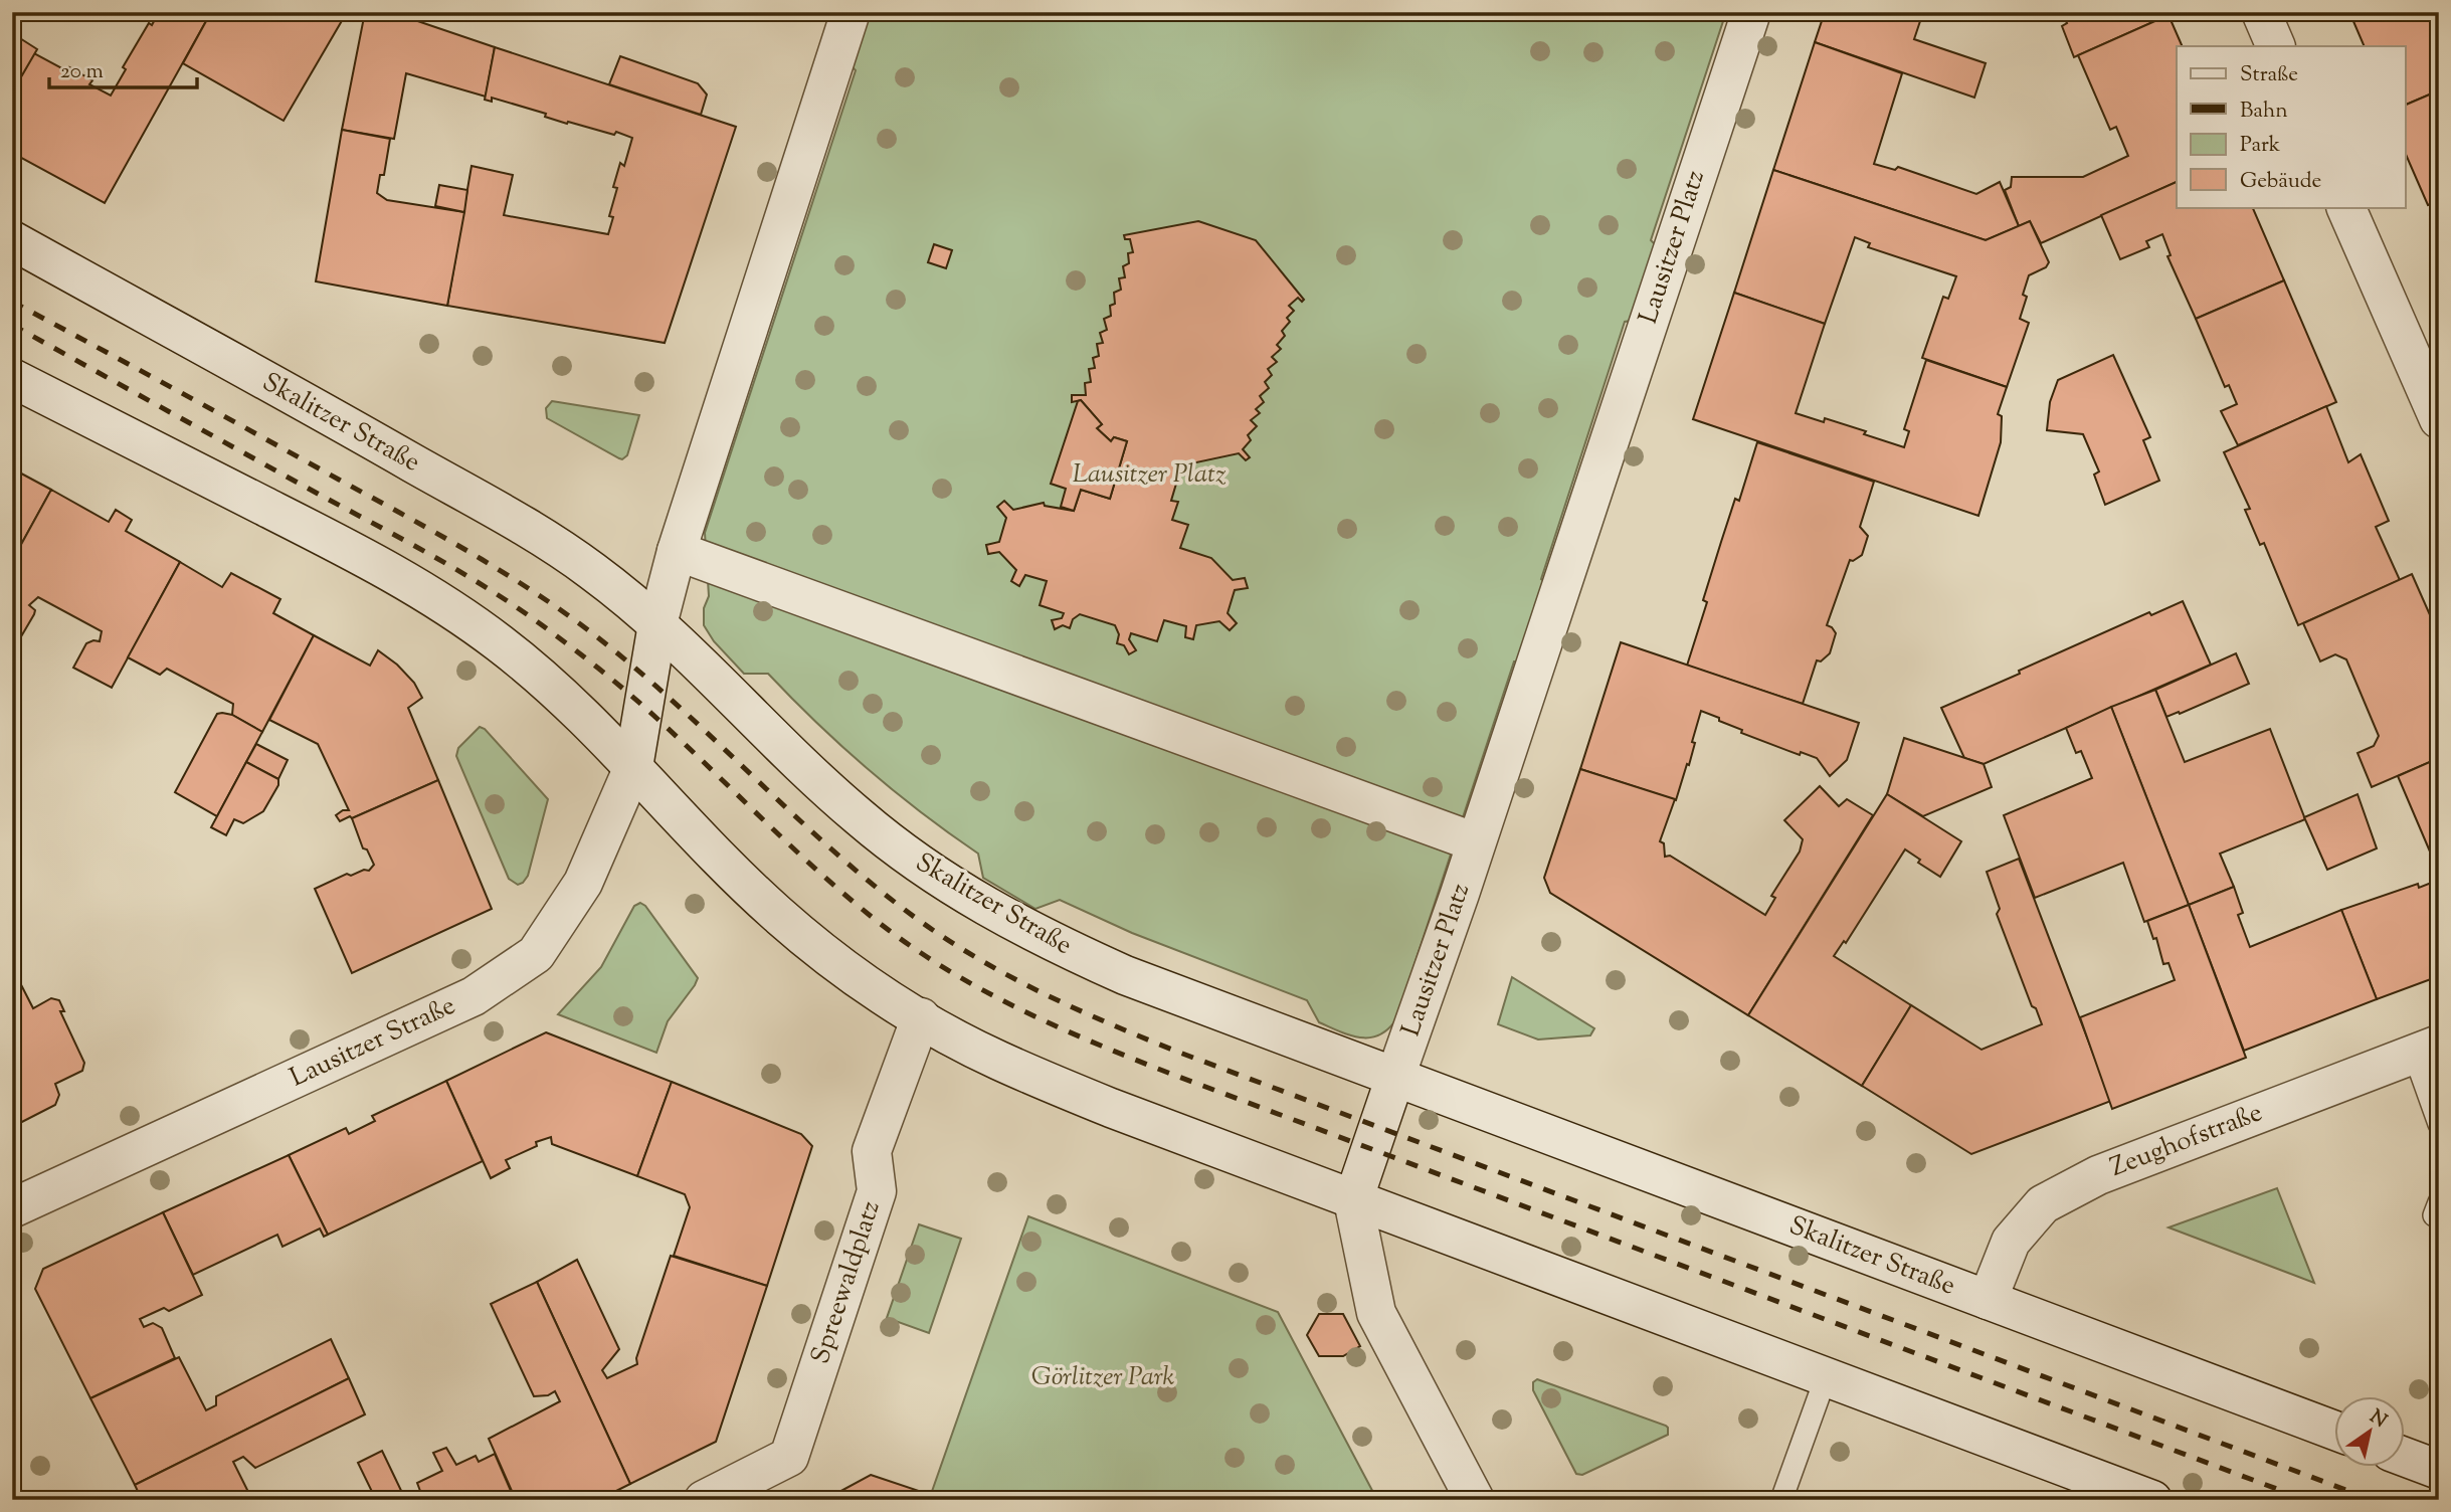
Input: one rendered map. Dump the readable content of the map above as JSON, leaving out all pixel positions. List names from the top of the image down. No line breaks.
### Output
{"streets":{"main road":["Lausitzer Platz","Skalitzer Straße","Lausitzer Straße","Zeughofstraße","Spreewaldplatz"]},"crossings":[["Lausitzer Platz","Skalitzer Straße"],["Skalitzer Straße","Zeughofstraße"]],"parks":["Lausitzer Platz","Görlitzer Park"],"legend":["Straße","Bahn","Park","Gebäude"],"scale_bar":"20 m","north":"top right"}
